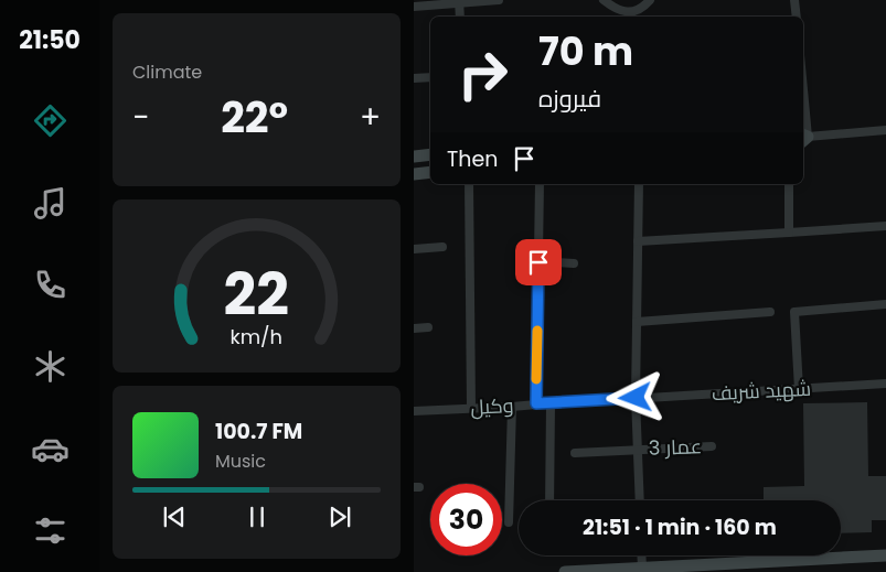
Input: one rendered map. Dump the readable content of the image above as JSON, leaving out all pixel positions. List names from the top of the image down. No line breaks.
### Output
{"streets":{"street":["شهید شریف","وکیل","عمار 3"]},"crossings":[["شهید شریف","وکیل"]],"page":{"tabs":"21:50","tile":"Climate","turn":["70 m","فیروزه"],"heat":["−","22°","+"],"then":"Then","song":["100.7 FM","Music"],"limit":"30","trip":"21:51 · 1 min · 160 m","gauge":["22","km/h"]}}
